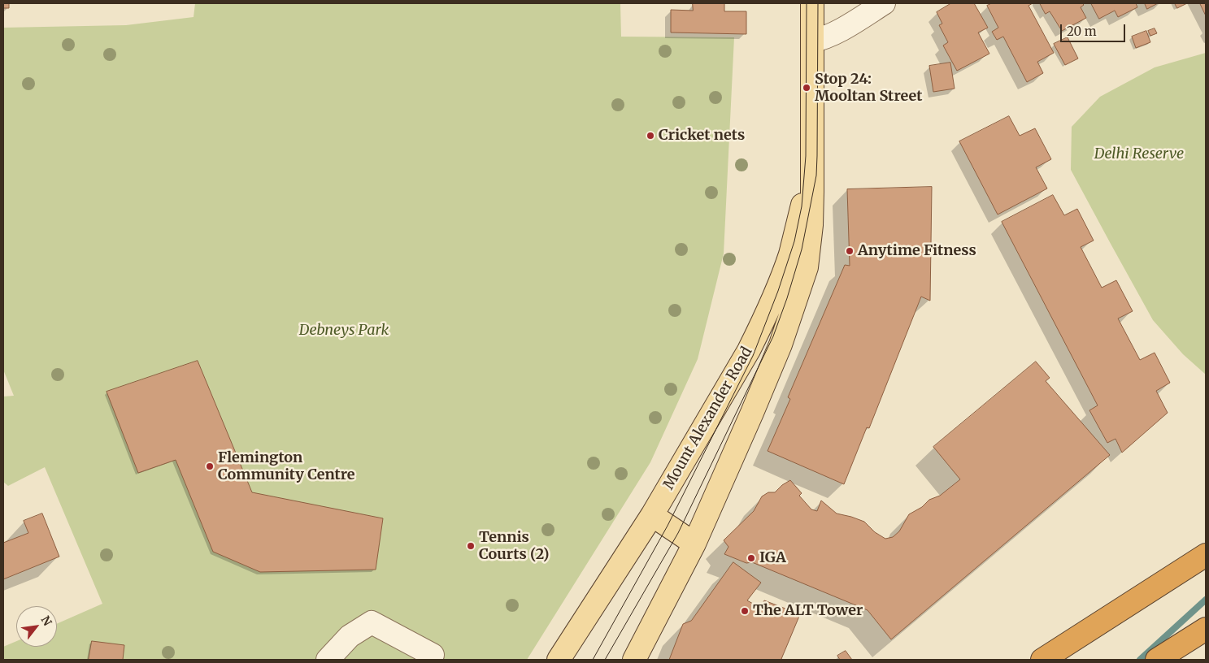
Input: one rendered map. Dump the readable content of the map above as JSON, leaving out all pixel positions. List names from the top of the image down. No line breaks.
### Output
{"streets":{"main road":["Mount Alexander Road"]},"parks":["Delhi Reserve","Debneys Park"],"places":["Stop 24: Mooltan Street","Cricket nets","Anytime Fitness","Flemington Community Centre","Tennis Courts (2)","IGA","The ALT Tower"],"scale_bar":"20 m","north":"top right"}
